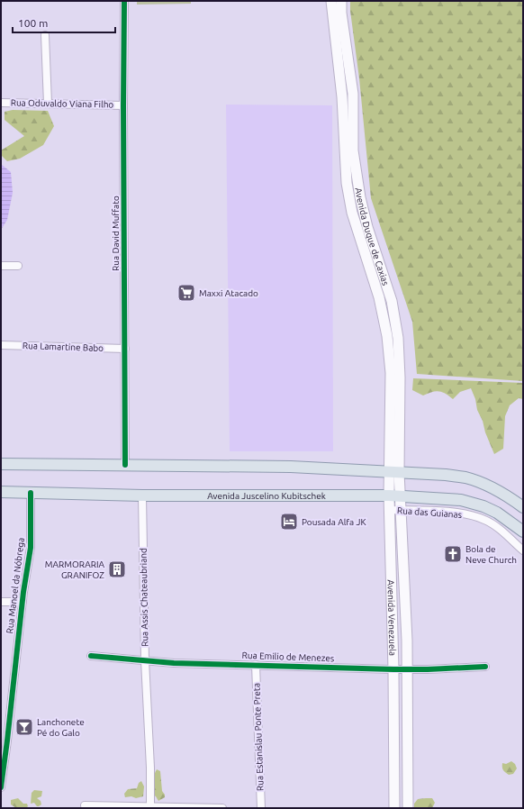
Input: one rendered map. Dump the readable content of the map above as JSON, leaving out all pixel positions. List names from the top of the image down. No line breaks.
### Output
{"streets":{"main road":["Avenida Duque de Caxias","Avenida Juscelino Kubitschek","Avenida Venezuela"],"street":["Rua Oduvaldo Viana Filho","Rua David Muffato","Rua Lamartine Babo","Rua das Guianas","Rua Manoel da Nóbrega","Rua Assis Chateaubriand","Rua Emilio de Menezes","Rua Estanislau Ponte Preta"]},"crossings":[["Rua Oduvaldo Viana Filho","Rua David Muffato"],["Rua David Muffato","Rua Lamartine Babo"],["Avenida Duque de Caxias","Avenida Venezuela"],["Avenida Juscelino Kubitschek","Rua Manoel da Nóbrega"],["Avenida Juscelino Kubitschek","Rua Assis Chateaubriand"],["Avenida Juscelino Kubitschek","Avenida Venezuela"],["Rua das Guianas","Avenida Venezuela"],["Rua Assis Chateaubriand","Rua Emilio de Menezes"],["Avenida Venezuela","Rua Emilio de Menezes"],["Rua Emilio de Menezes","Rua Estanislau Ponte Preta"]],"places":{"supermarket":["Maxxi Atacado"],"hotel":["Pousada Alfa JK"],"church":["Bola de Neve Church"],"building":["MARMORARIA GRANIFOZ"],"bar":["Lanchonete Pé do Galo"]},"scale_bar":"100 m"}
